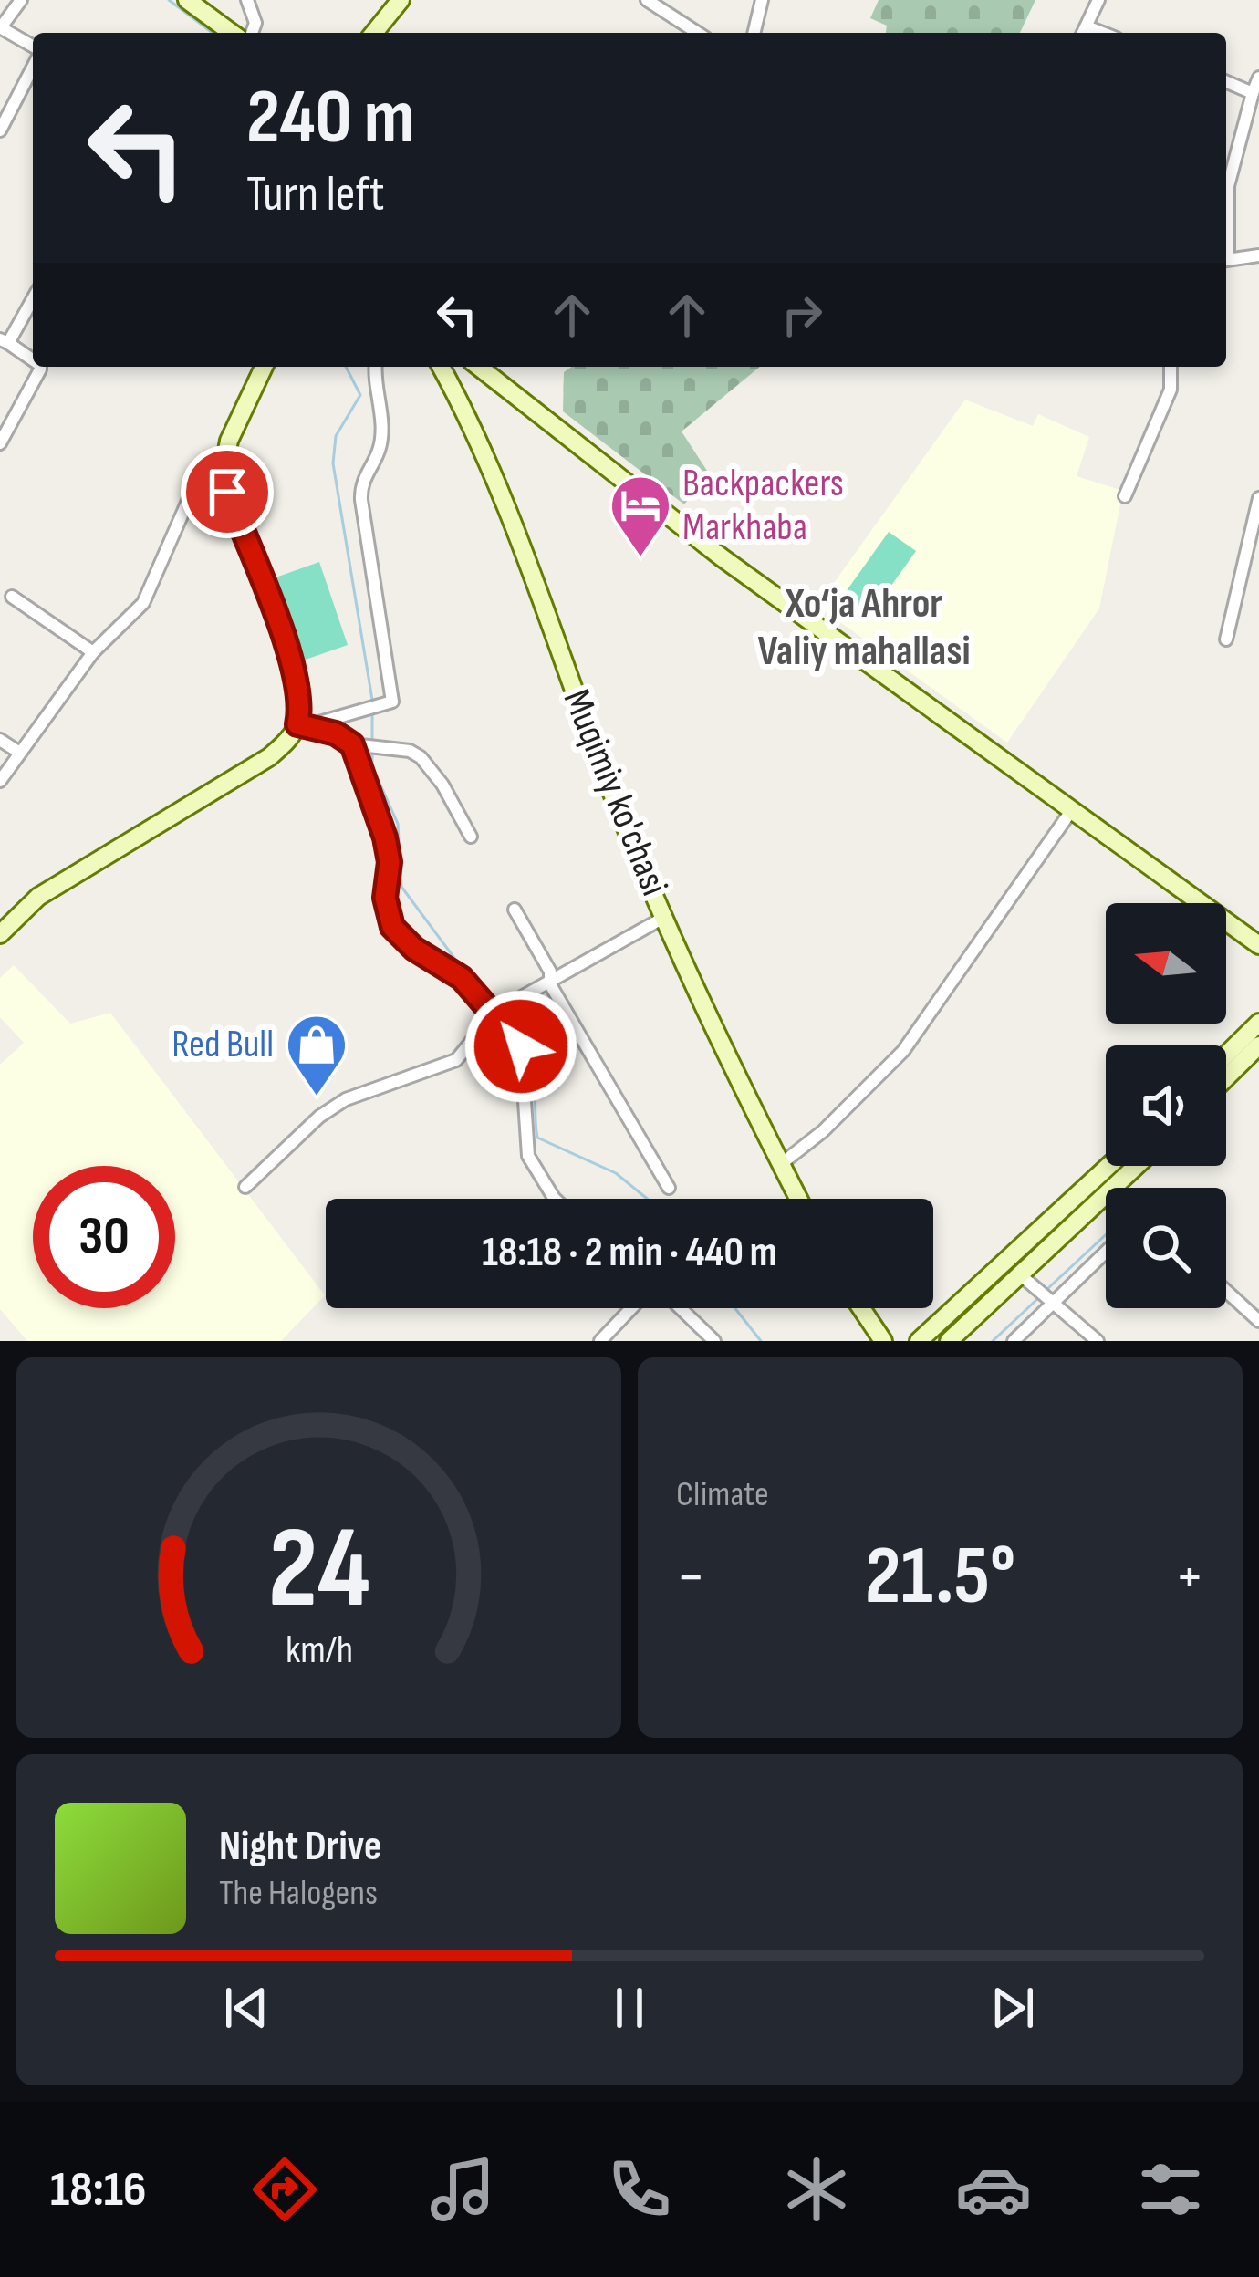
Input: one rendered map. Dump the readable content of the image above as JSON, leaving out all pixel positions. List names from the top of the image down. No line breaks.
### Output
{"streets":{"main road":["Muqimiy ko'chasi"]},"districts":["Xo‘ja Ahror Valiy mahallasi"],"places":{"hotel":["Backpackers Markhaba"],"shop":["Red Bull"]},"north":"left","page":{"turn":["240 m","Turn left"],"limit":"30","trip":"18:18 · 2 min · 440 m","tile":"Climate","heat":["−","21.5°","+"],"song":["Night Drive","The Halogens"],"tabs":"18:16","gauge":["24","km/h"]}}
